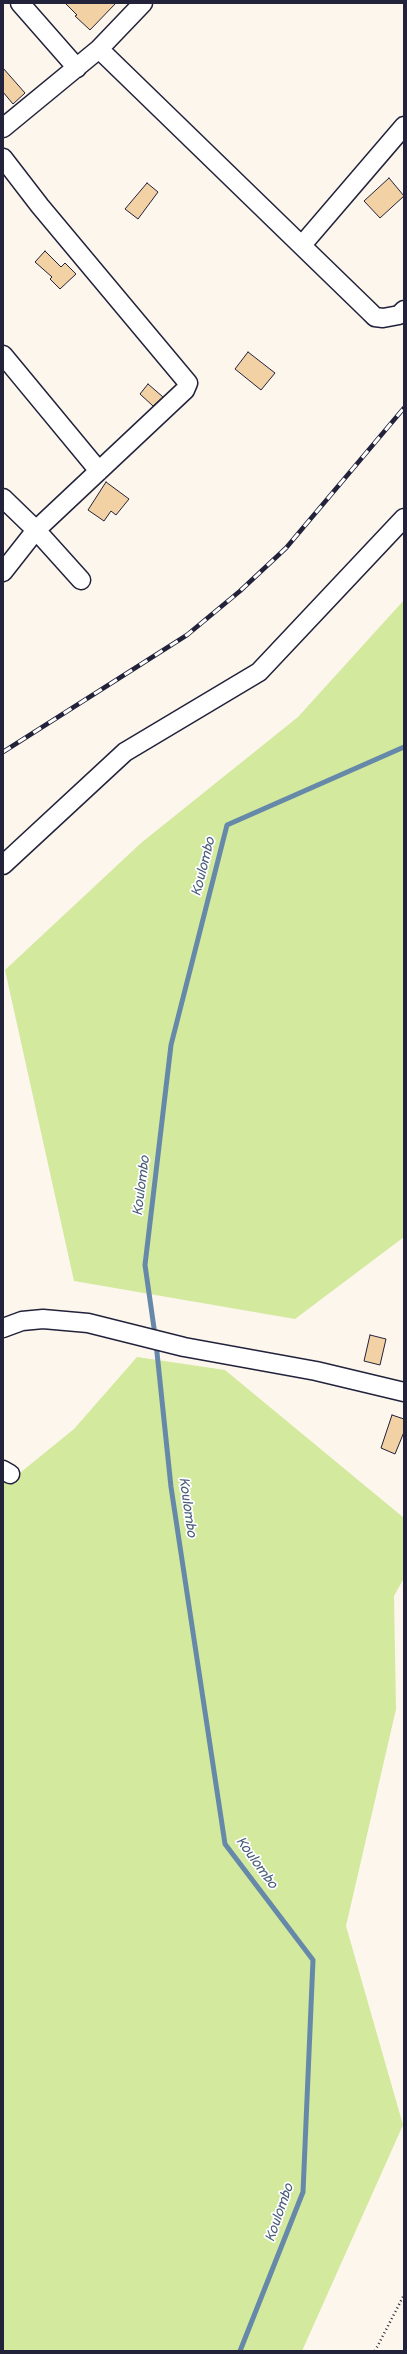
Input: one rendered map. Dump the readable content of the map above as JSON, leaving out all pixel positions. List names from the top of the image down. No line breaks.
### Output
{"water":["Koulombo"]}
